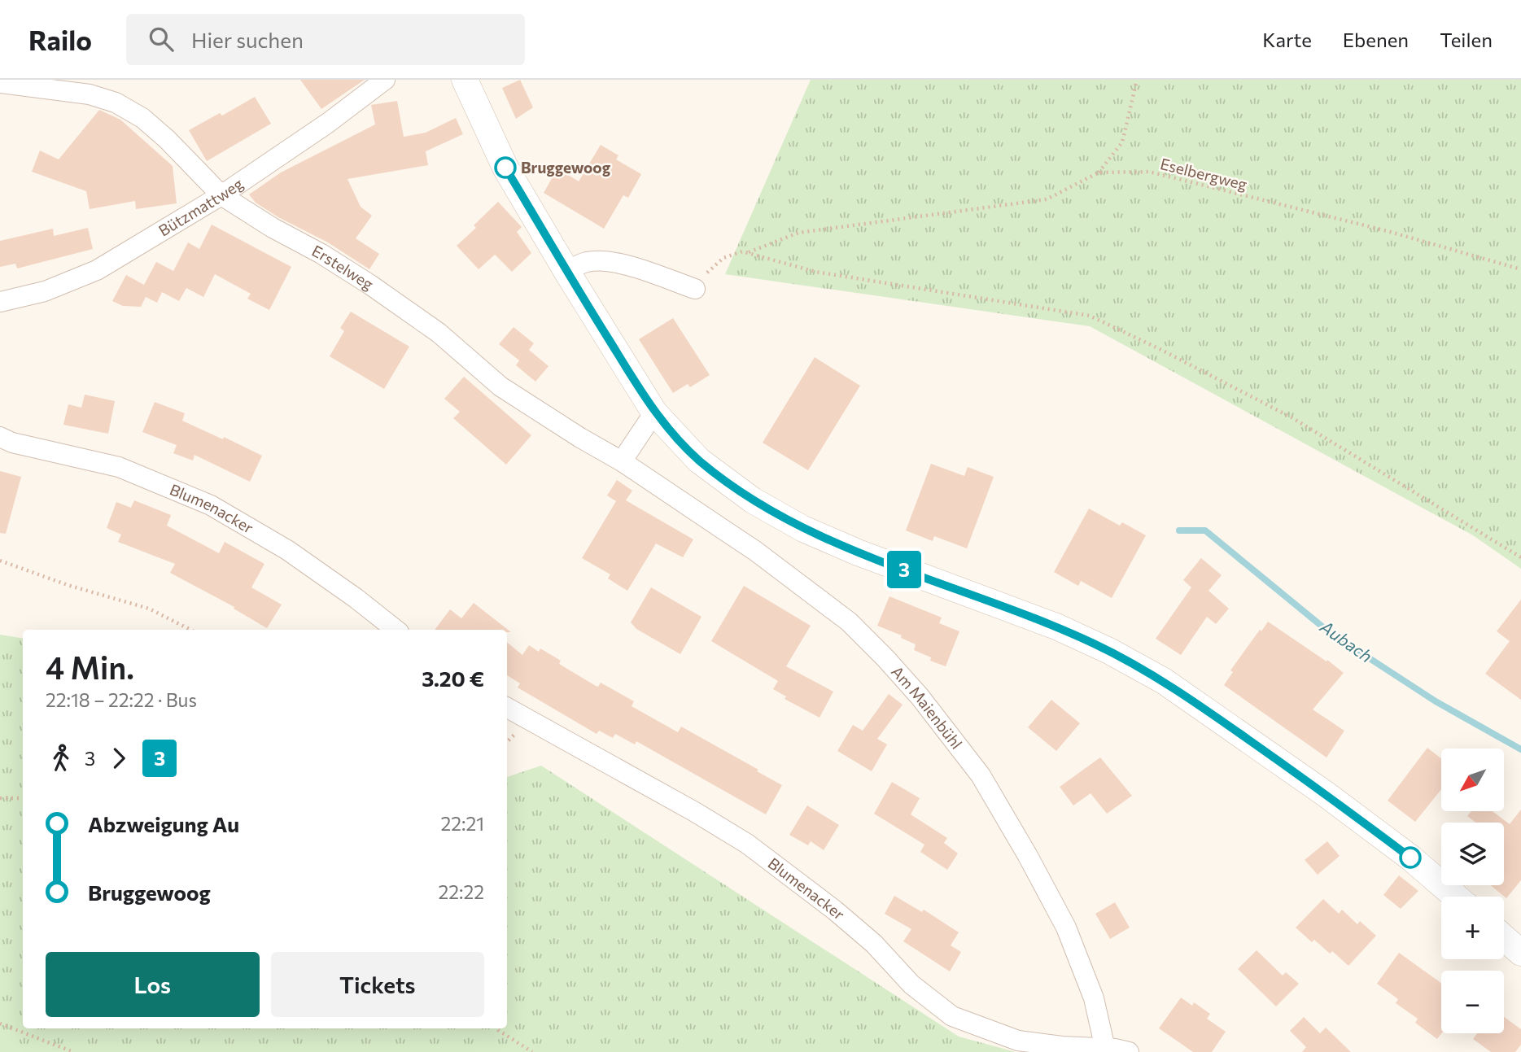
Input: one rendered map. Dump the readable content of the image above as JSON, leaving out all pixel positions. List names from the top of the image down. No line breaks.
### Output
{"streets":{"street":["Bützmattweg","Erstelweg","Blumenacker","Am Maienbühl"],"path":["Eselbergweg"]},"crossings":[["Bützmattweg","Erstelweg"],["Erstelweg","Am Maienbühl"],["Blumenacker","Am Maienbühl"]],"water":["Aubach"],"places":["Bruggewoog"],"lines":["bus line 3"],"north":"bottom left","page":{"header":"Railo","search":"Hier suchen","nav":["Karte","Ebenen","Teilen"],"on_map":"3","heading":["4 Min.","22:18 – 22:22 · Bus","3.20 €"],"legs":["3","3"],"map_buttons":["+","−"],"list":[{"name":"Abzweigung Au","value":"22:21"},{"name":"Bruggewoog","value":"22:22"}],"buttons":["Los","Tickets"]}}
